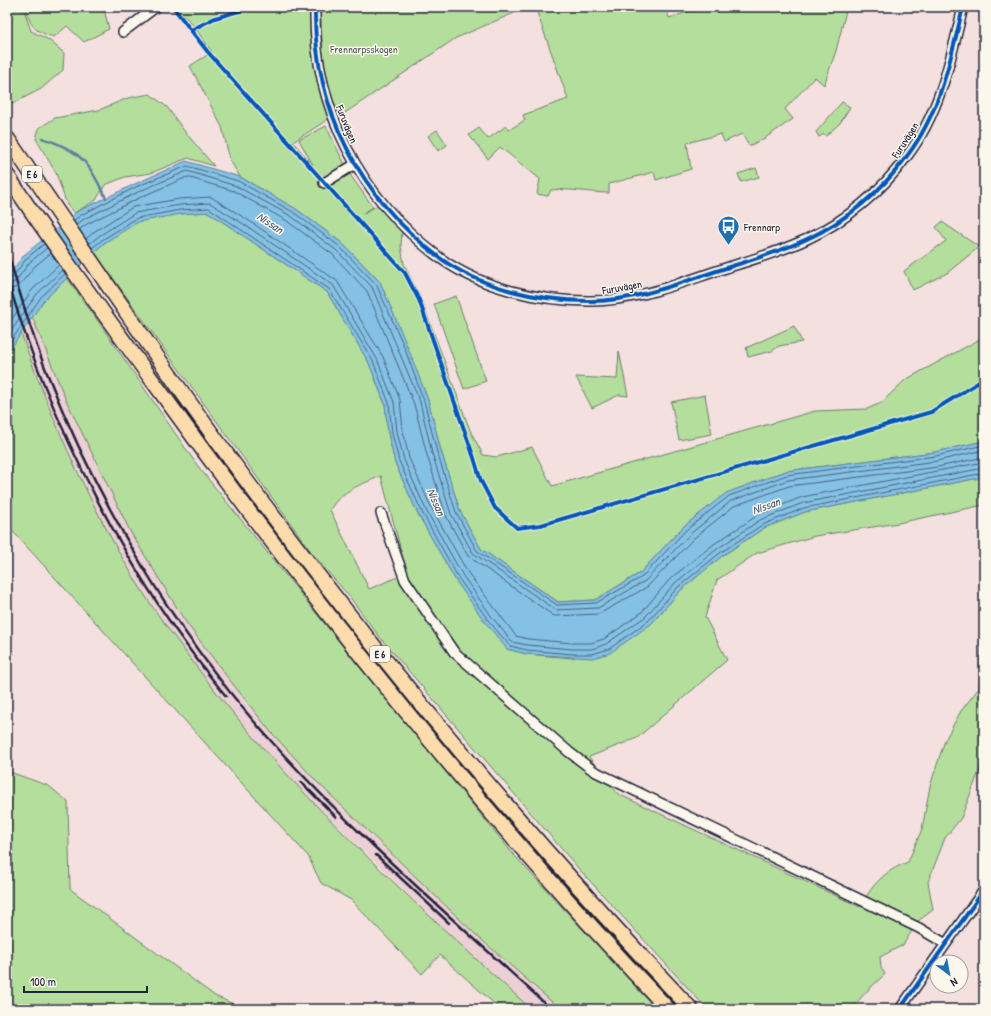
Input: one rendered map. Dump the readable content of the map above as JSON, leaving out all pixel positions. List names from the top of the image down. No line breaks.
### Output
{"streets":{"highway":["E 6"],"street":["Furuvägen"]},"water":["Nissan"],"parks":["Frennarpsskogen"],"places":{"bus stop":["Frennarp"]},"scale_bar":"100 m","north":"bottom right"}
